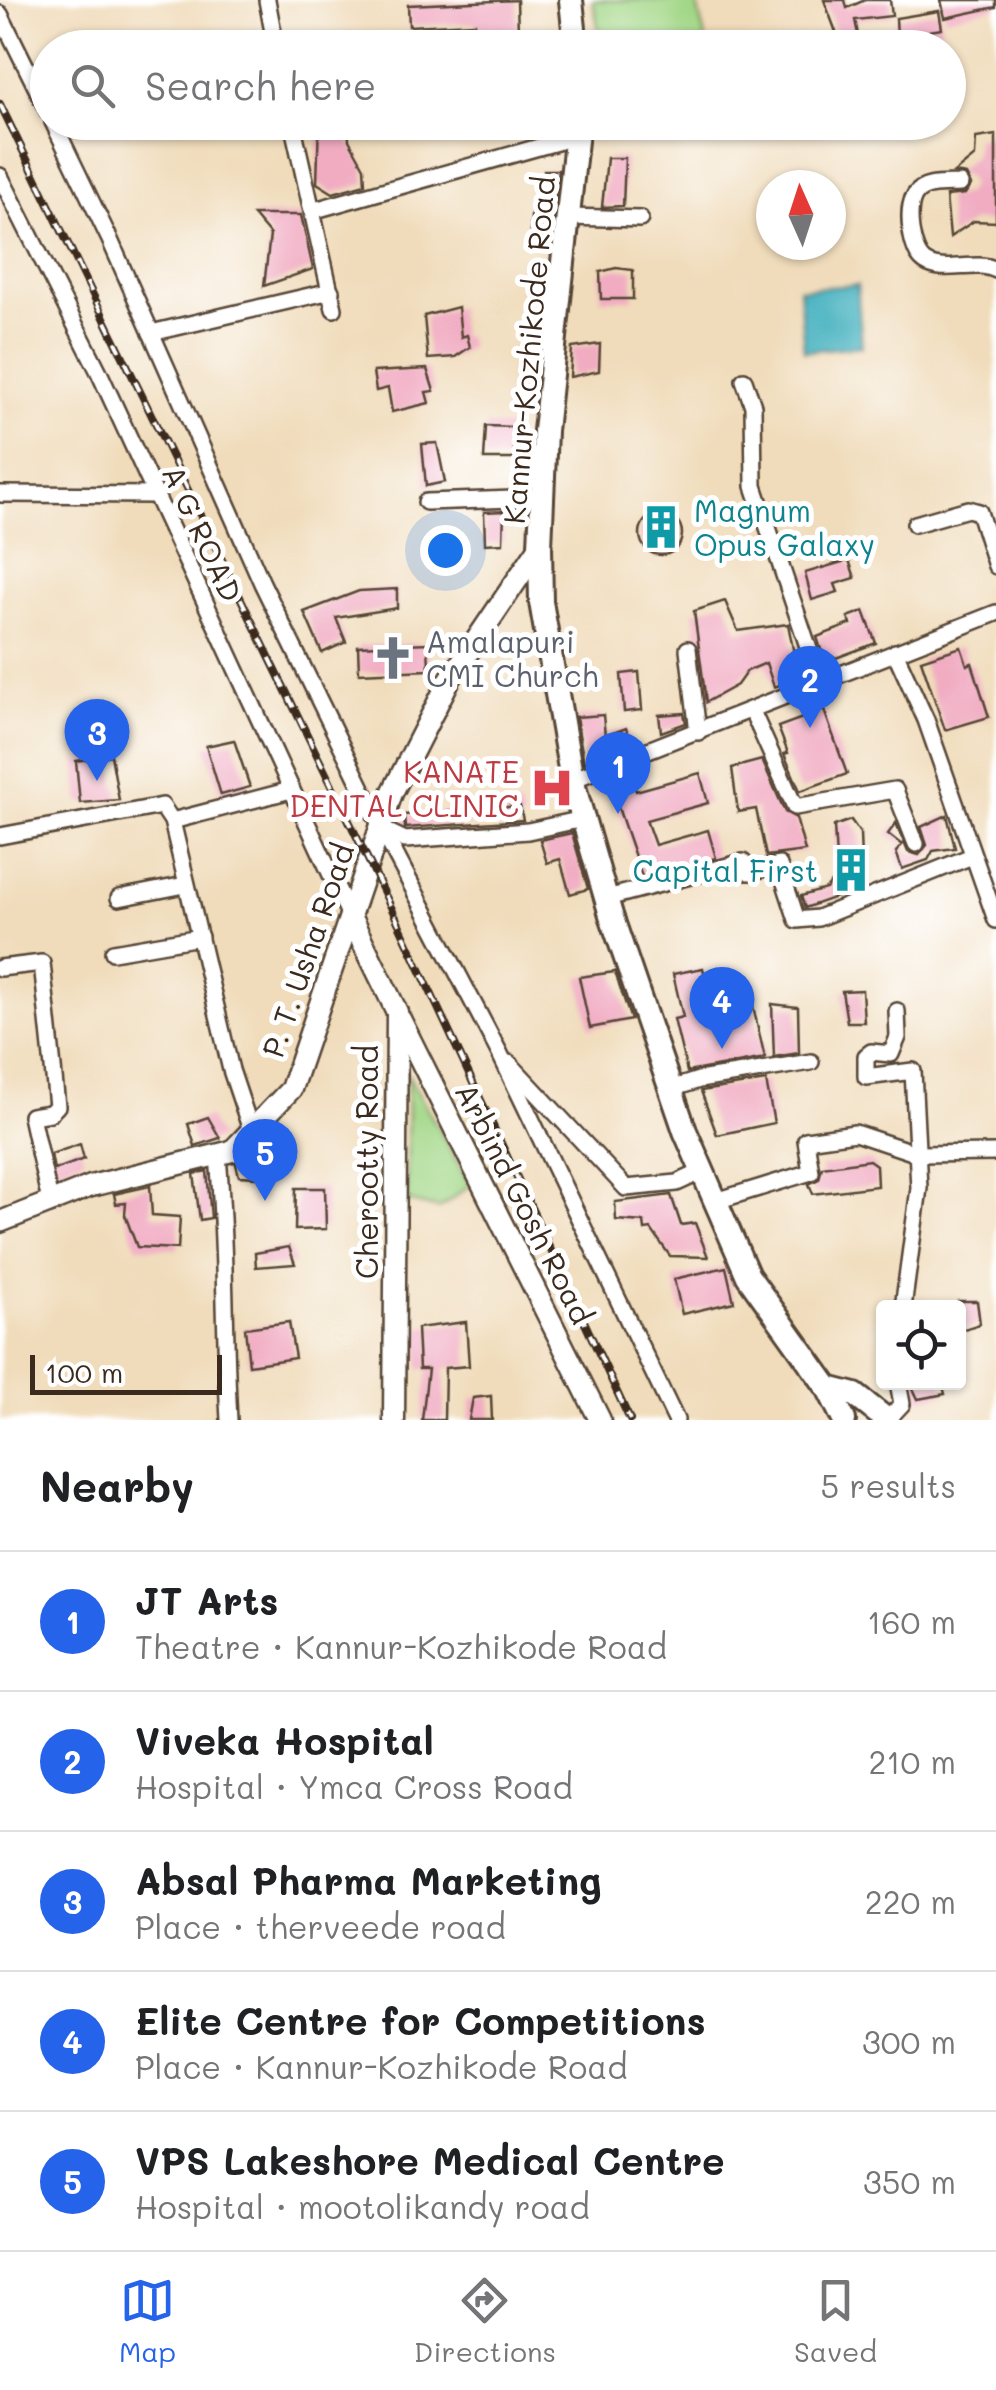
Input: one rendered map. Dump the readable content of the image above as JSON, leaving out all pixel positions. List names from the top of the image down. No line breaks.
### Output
{"streets":{"main road":["Kannur-Kozhikode Road"],"street":["A G ROAD","P. T. Usha Road","Cherootty Road","Arbind Gosh Road"]},"crossings":[["Kannur-Kozhikode Road","P. T. Usha Road"],["A G ROAD","P. T. Usha Road"],["A G ROAD","Cherootty Road"],["P. T. Usha Road","Cherootty Road"],["Cherootty Road","Arbind Gosh Road"]],"places":{"building":["Magnum Opus Galaxy","Capital First"],"church":["Amalapuri CMI Church"],"hospital":["KANATE DENTAL CLINIC"]},"scale_bar":"100 m","north":"top","page":{"search":"Search here","pins":["2","3","1","4","5"],"scale":"100 m","heading":["Nearby","5 results"],"list":[{"mark":"1","name":"JT Arts","note":"Theatre · Kannur-Kozhikode Road","value":"160 m"},{"mark":"2","name":"Viveka Hospital","note":"Hospital · Ymca Cross Road","value":"210 m"},{"mark":"3","name":"Absal Pharma Marketing","note":"Place · therveede road","value":"220 m"},{"mark":"4","name":"Elite Centre for Competitions","note":"Place · Kannur-Kozhikode Road","value":"300 m"},{"mark":"5","name":"VPS Lakeshore Medical Centre","note":"Hospital · mootolikandy road","value":"350 m"}],"nav":["Map","Directions","Saved"]}}
